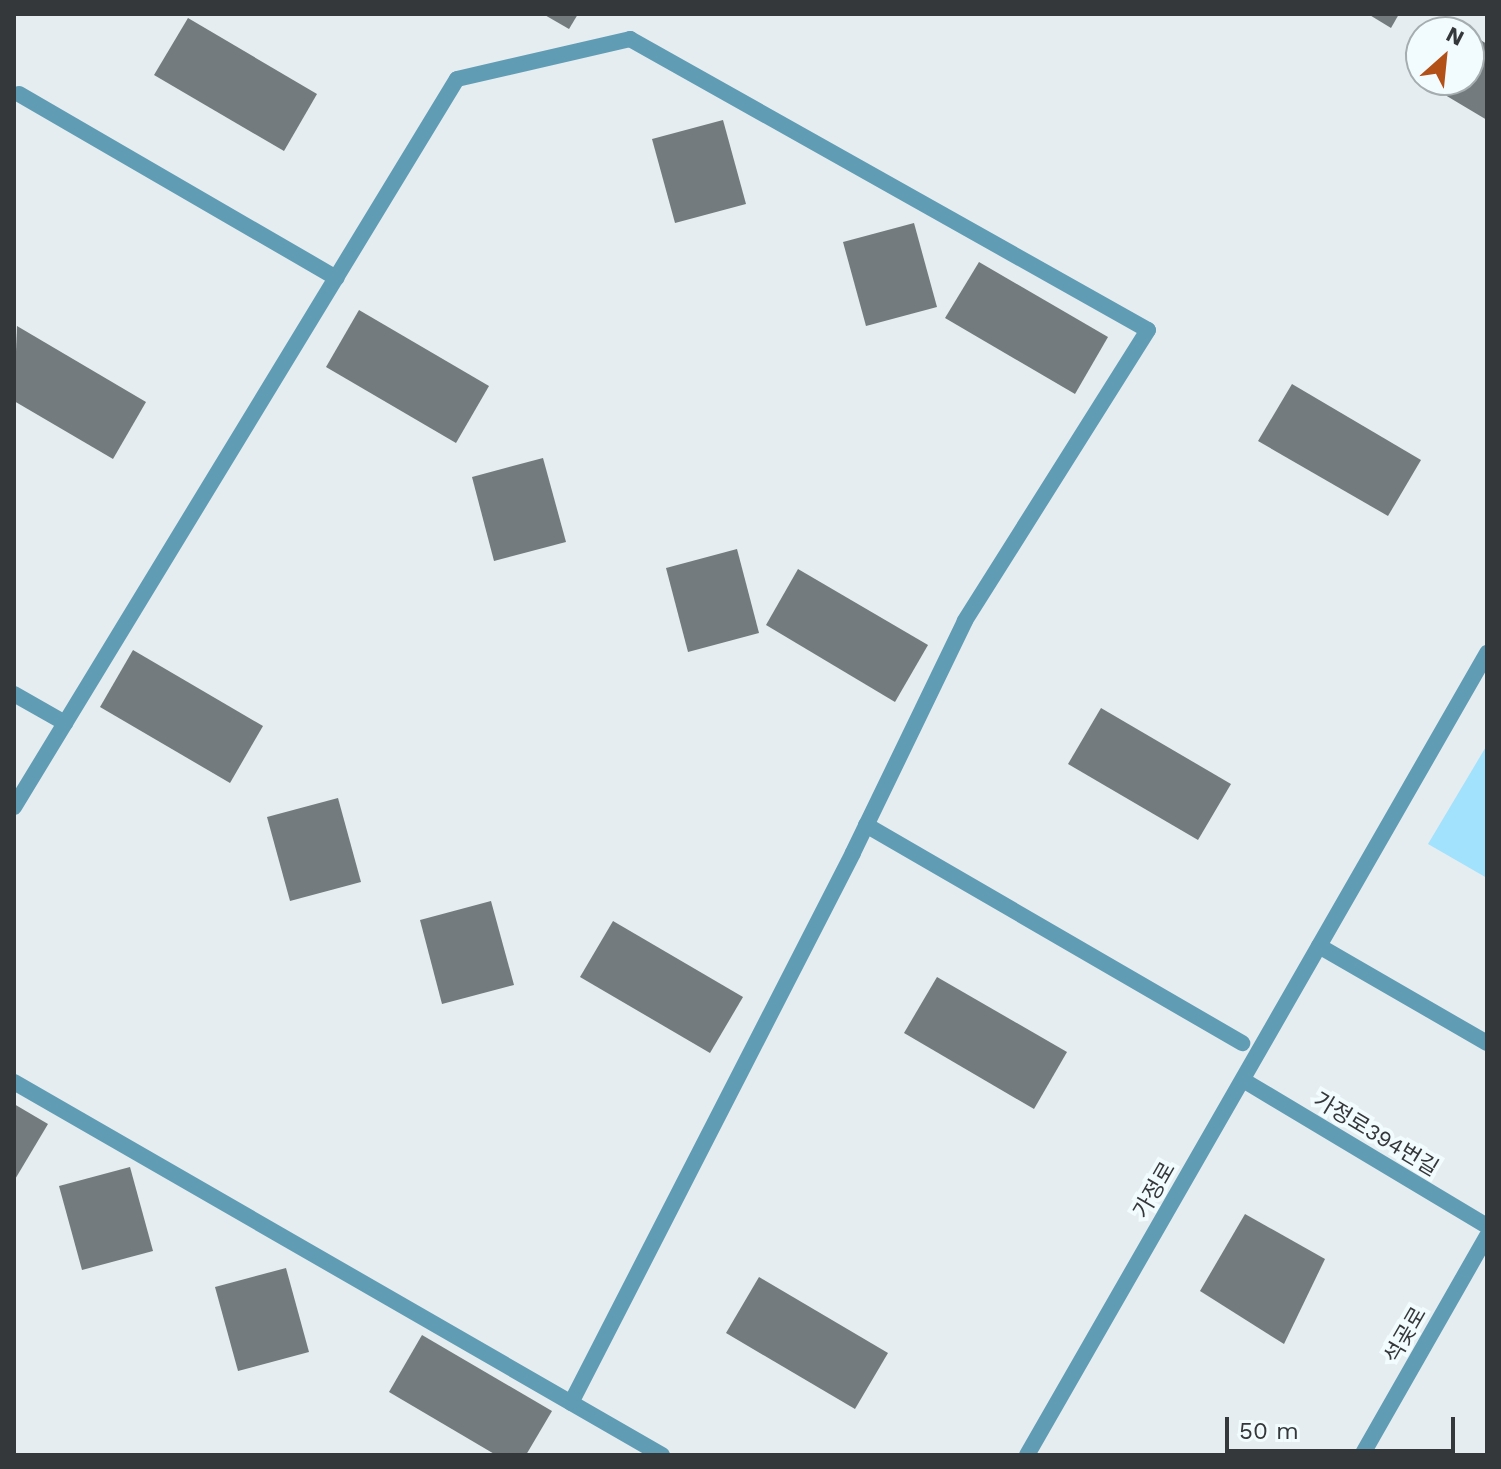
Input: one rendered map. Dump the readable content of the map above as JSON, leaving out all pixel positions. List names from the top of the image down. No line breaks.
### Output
{"streets":{"street":["가정로394번길","가정로","석곶로"]},"crossings":[["가정로394번길","가정로"]],"scale_bar":"50 m","north":"top right"}
